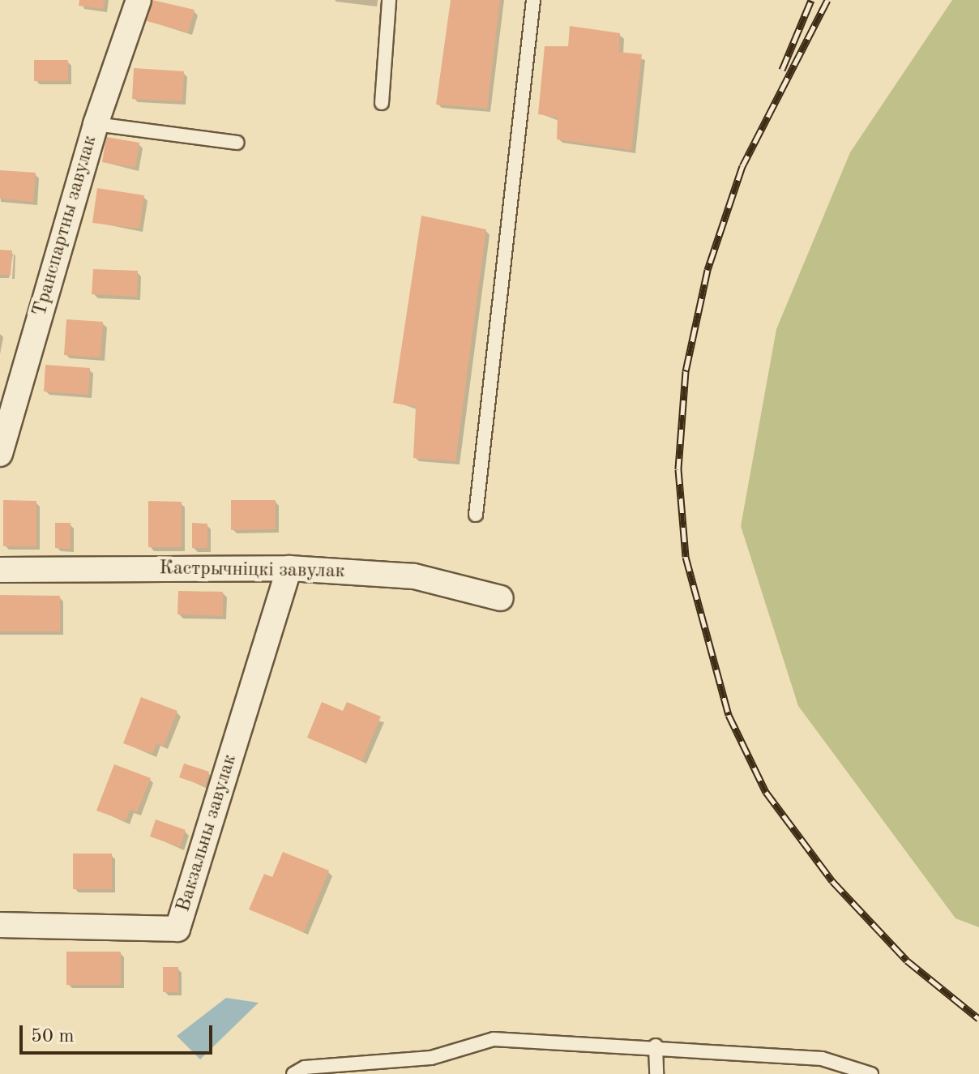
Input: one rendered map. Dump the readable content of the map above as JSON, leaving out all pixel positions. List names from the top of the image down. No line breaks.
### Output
{"streets":{"street":["Транспартны завулак","Кастрычніцкі завулак","Вакзальны завулак"]},"crossings":[["Кастрычніцкі завулак","Вакзальны завулак"]],"scale_bar":"50 m"}
